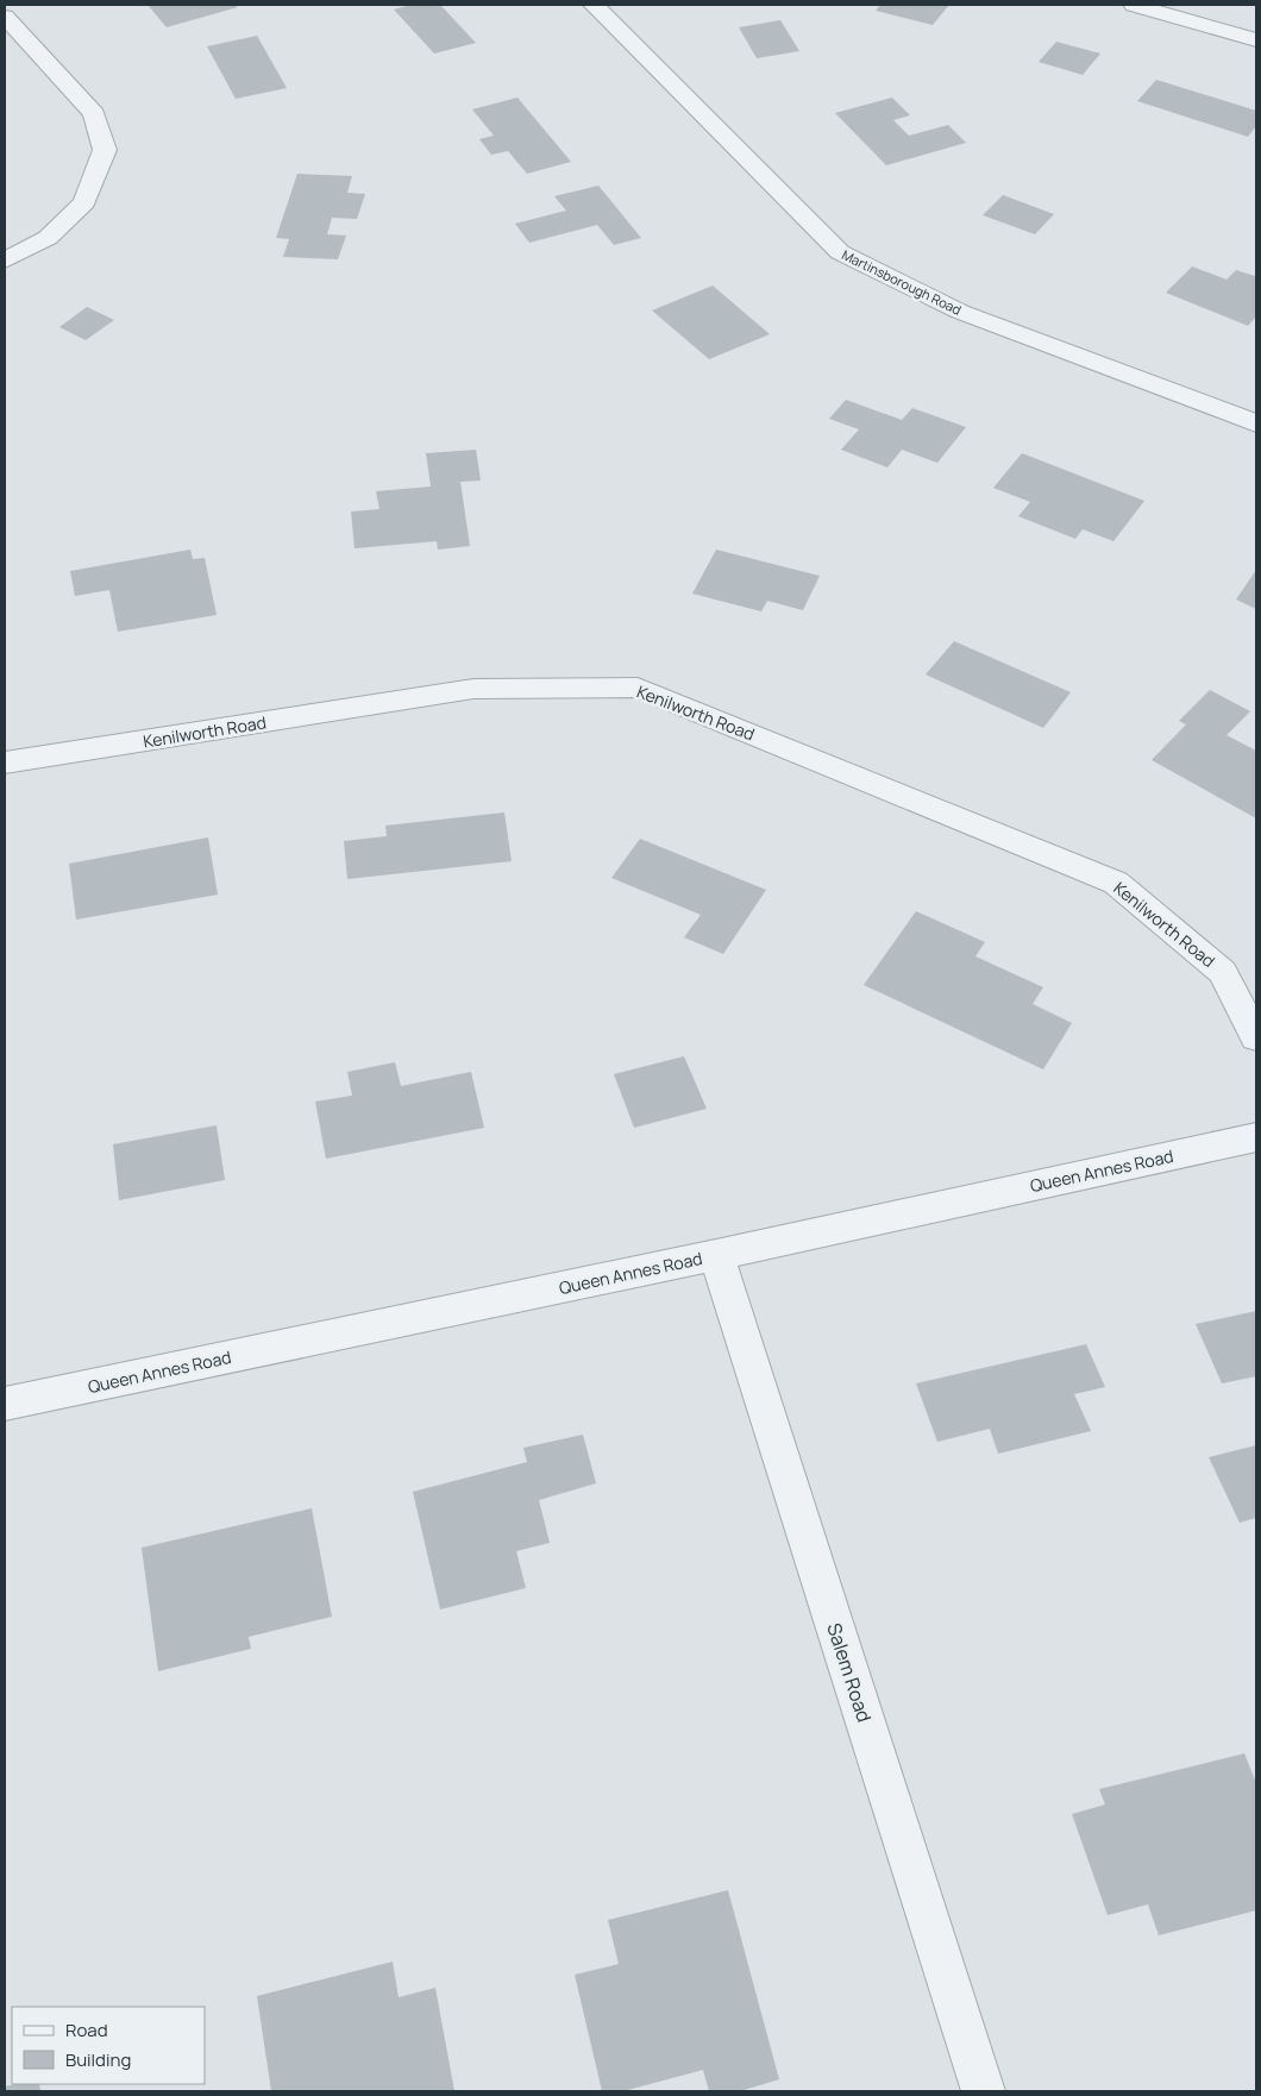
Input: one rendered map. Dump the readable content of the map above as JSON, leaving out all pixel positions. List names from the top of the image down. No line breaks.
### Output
{"streets":{"street":["Martinsborough Road","Kenilworth Road","Queen Annes Road","Salem Road"]},"crossings":[["Queen Annes Road","Salem Road"]],"legend":["Road","Building"]}
